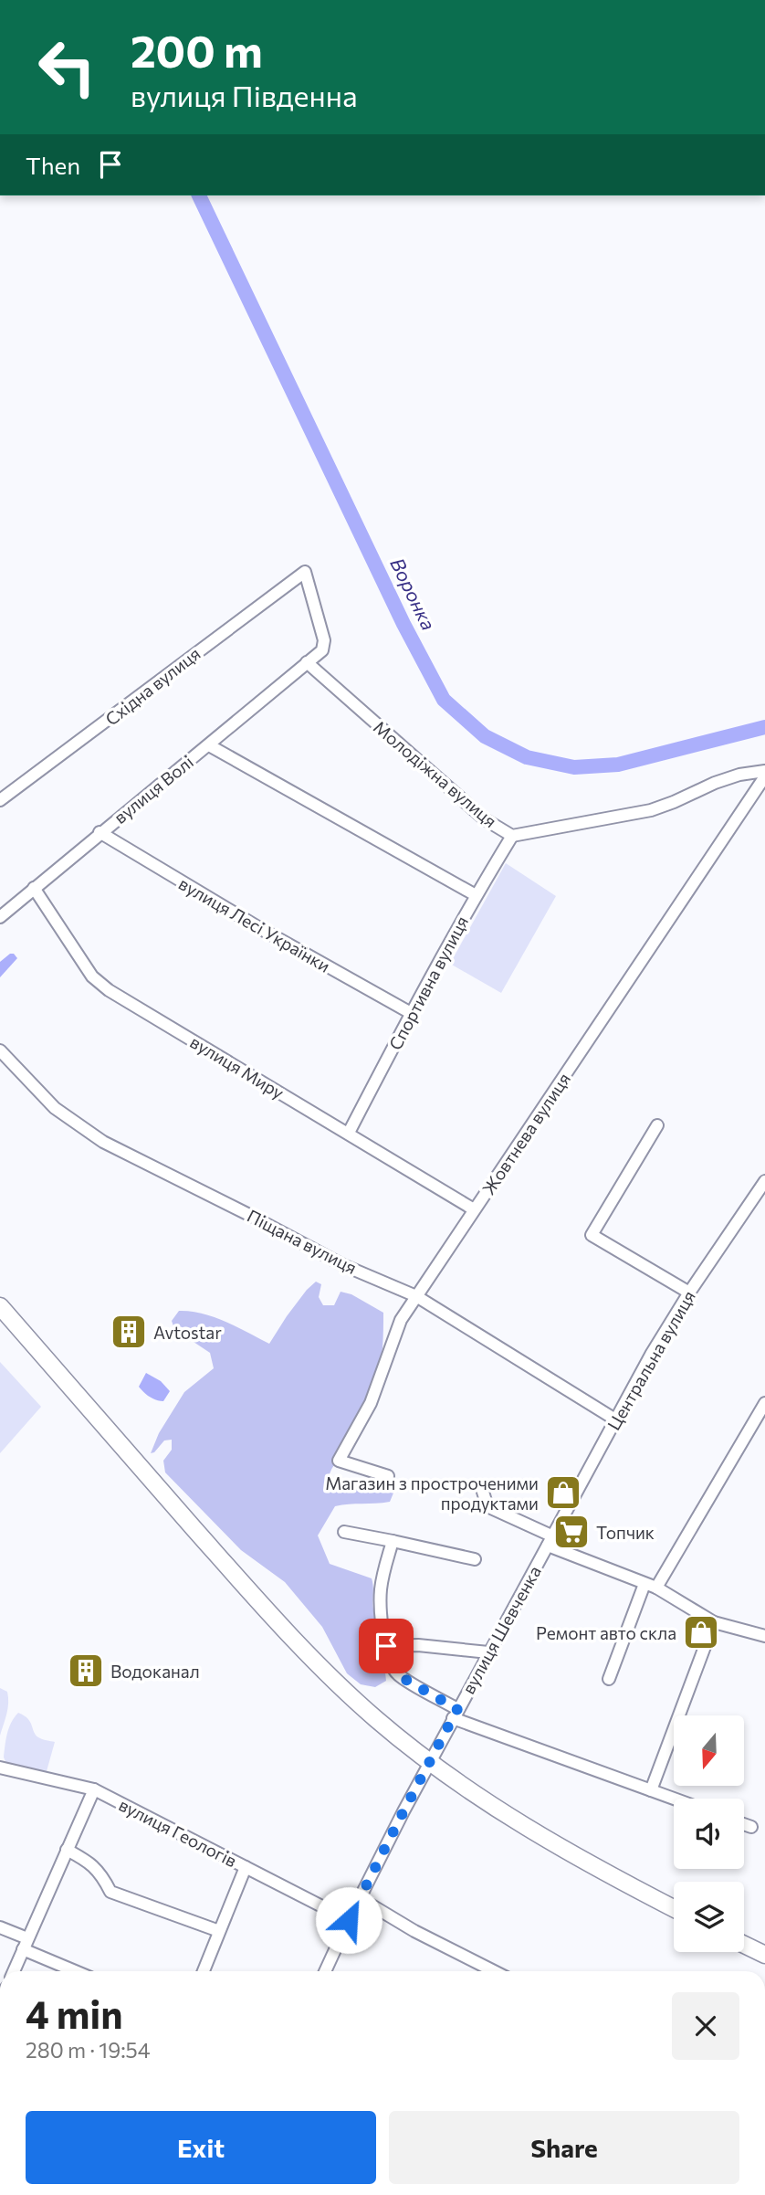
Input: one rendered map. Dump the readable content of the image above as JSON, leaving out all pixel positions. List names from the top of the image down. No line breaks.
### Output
{"streets":{"street":["Східна вулиця","Молодіжна вулиця","вулиця Волі","вулиця Лесі Українки","Спортивна вулиця","вулиця Миру","Жовтнева вулиця","Піщана вулиця","Центральна вулиця","вулиця Шевченка","вулиця Геологів"]},"crossings":[["Східна вулиця","вулиця Волі"],["Молодіжна вулиця","вулиця Волі"],["Молодіжна вулиця","Спортивна вулиця"],["вулиця Волі","вулиця Лесі Українки"],["вулиця Волі","вулиця Миру"],["вулиця Лесі Українки","Спортивна вулиця"],["Спортивна вулиця","вулиця Миру"],["вулиця Миру","Жовтнева вулиця"],["Жовтнева вулиця","Піщана вулиця"],["Піщана вулиця","Центральна вулиця"],["Центральна вулиця","вулиця Шевченка"],["вулиця Шевченка","вулиця Геологів"]],"water":["Воронка"],"places":{"building":["Avtostar","Водоканал"],"shop":["Магазин з простроченими продуктами","Ремонт авто скла"],"supermarket":["Топчик"]},"north":"bottom","page":{"turn":["200 m","вулиця Південна"],"then":"Then","heading":["4 min","280 m · 19:54"],"buttons":["Exit","Share"]}}
